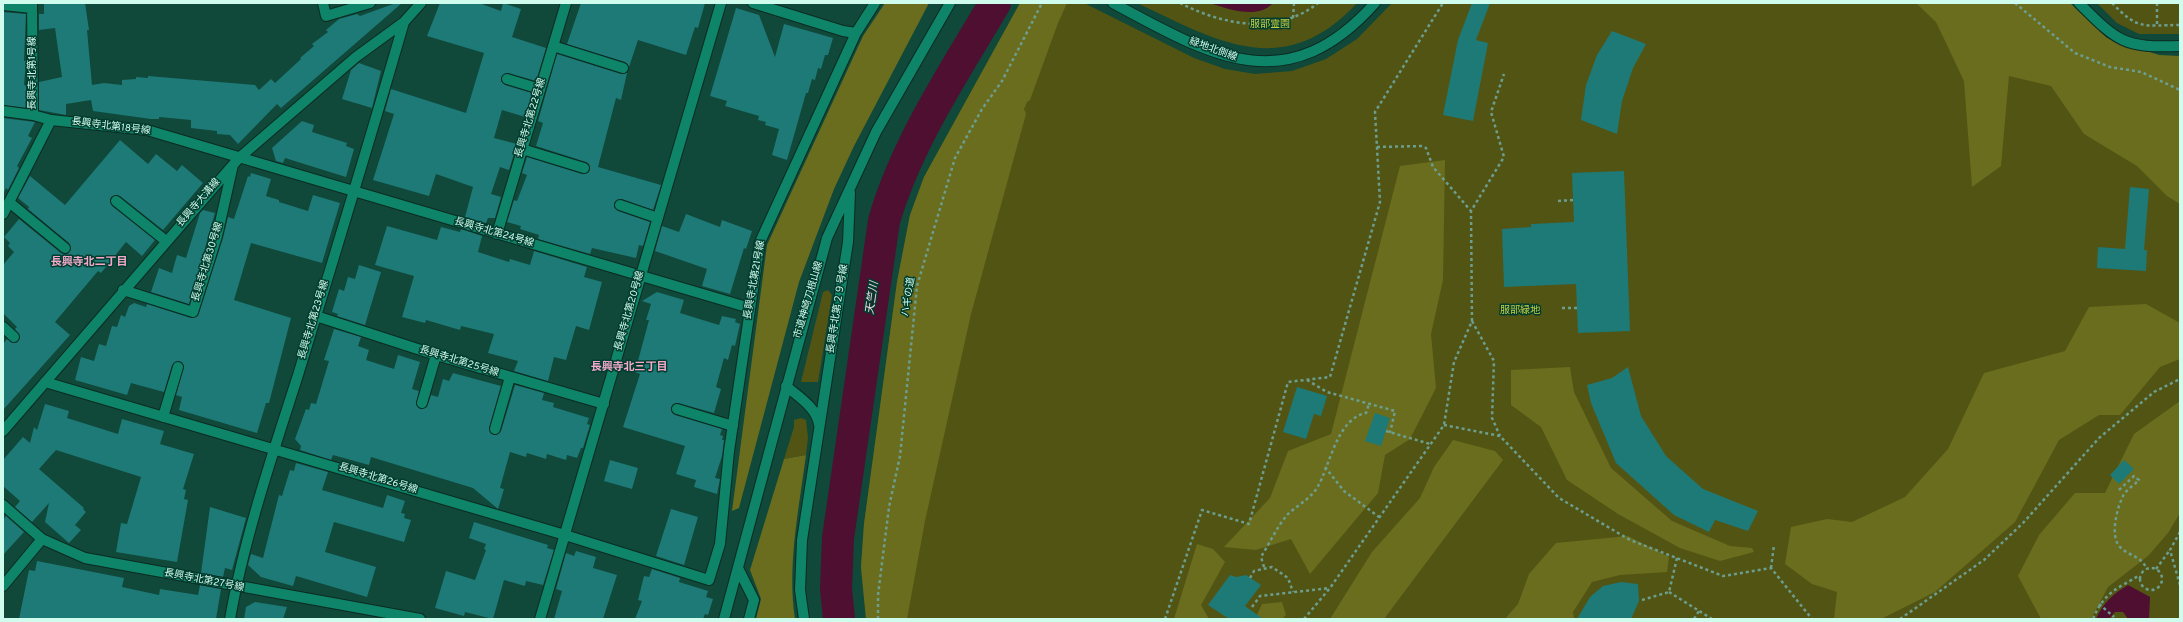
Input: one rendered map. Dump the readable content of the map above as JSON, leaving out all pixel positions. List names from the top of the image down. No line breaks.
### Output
{"streets":{"street":["緑地北側線","長興寺北第1号線","長興寺北第22号線","長興寺北第18号線","長興寺大溝線","長興寺北第24号線","長興寺北第30号線","長興寺北第21号線","市道神崎刀根山線","長興寺北第２９号線","長興寺北第20号線","長興寺北第23号線","長興寺北第25号線","長興寺北第26号線","長興寺北第27号線"],"path":["ハギの道"]},"crossings":[["長興寺北第1号線","長興寺北第18号線"],["長興寺北第22号線","長興寺北第24号線"],["長興寺北第18号線","長興寺大溝線"],["長興寺北第18号線","長興寺北第24号線"],["長興寺北第18号線","長興寺北第30号線"],["長興寺大溝線","長興寺北第24号線"],["長興寺大溝線","長興寺北第30号線"],["長興寺大溝線","長興寺北第23号線"],["長興寺大溝線","長興寺北第26号線"],["長興寺北第24号線","長興寺北第30号線"],["長興寺北第24号線","長興寺北第21号線"],["長興寺北第24号線","長興寺北第20号線"],["長興寺北第24号線","長興寺北第23号線"],["長興寺北第21号線","長興寺北第26号線"],["市道神崎刀根山線","長興寺北第２９号線"],["長興寺北第20号線","長興寺北第25号線"],["長興寺北第20号線","長興寺北第26号線"],["長興寺北第23号線","長興寺北第25号線"],["長興寺北第23号線","長興寺北第26号線"],["長興寺北第23号線","長興寺北第27号線"]],"districts":["長興寺北二丁目","長興寺北三丁目"],"water":["天竺川"],"parks":["服部霊園","服部緑地"]}
